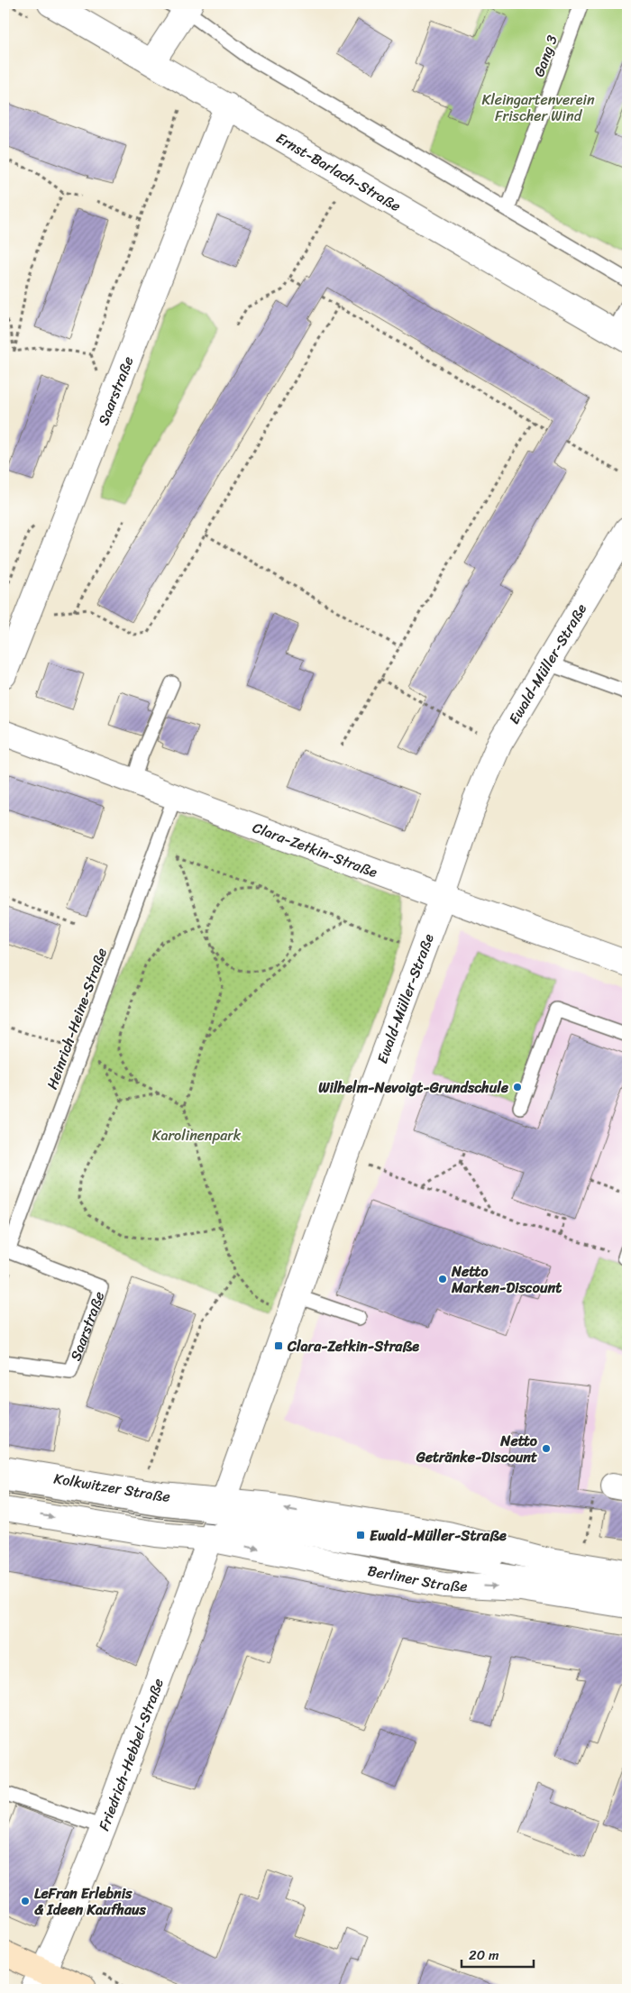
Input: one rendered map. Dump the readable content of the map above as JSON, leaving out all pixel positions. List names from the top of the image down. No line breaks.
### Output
{"streets":{"street":["Ernst-Barlach-Straße","Saarstraße","Ewald-Müller-Straße","Clara-Zetkin-Straße","Kolkwitzer Straße","Berliner Straße","Friedrich-Hebbel-Straße"],"lane":["Gang 3","Heinrich-Heine-Straße"]},"crossings":[["Ernst-Barlach-Straße","Saarstraße"],["Saarstraße","Heinrich-Heine-Straße"],["Ewald-Müller-Straße","Clara-Zetkin-Straße"],["Ewald-Müller-Straße","Kolkwitzer Straße"],["Ewald-Müller-Straße","Berliner Straße"],["Ewald-Müller-Straße","Friedrich-Hebbel-Straße"],["Clara-Zetkin-Straße","Heinrich-Heine-Straße"],["Kolkwitzer Straße","Berliner Straße"],["Kolkwitzer Straße","Friedrich-Hebbel-Straße"],["Berliner Straße","Friedrich-Hebbel-Straße"]],"parks":["Kleingartenverein Frischer Wind","Karolinenpark"],"places":{"other":["Wilhelm-Nevoigt-Grundschule","Netto Marken-Discount","Netto Getränke-Discount","LeFran Erlebnis & Ideen Kaufhaus"],"transit":["Clara-Zetkin-Straße","Ewald-Müller-Straße"]},"scale_bar":"20 m"}
